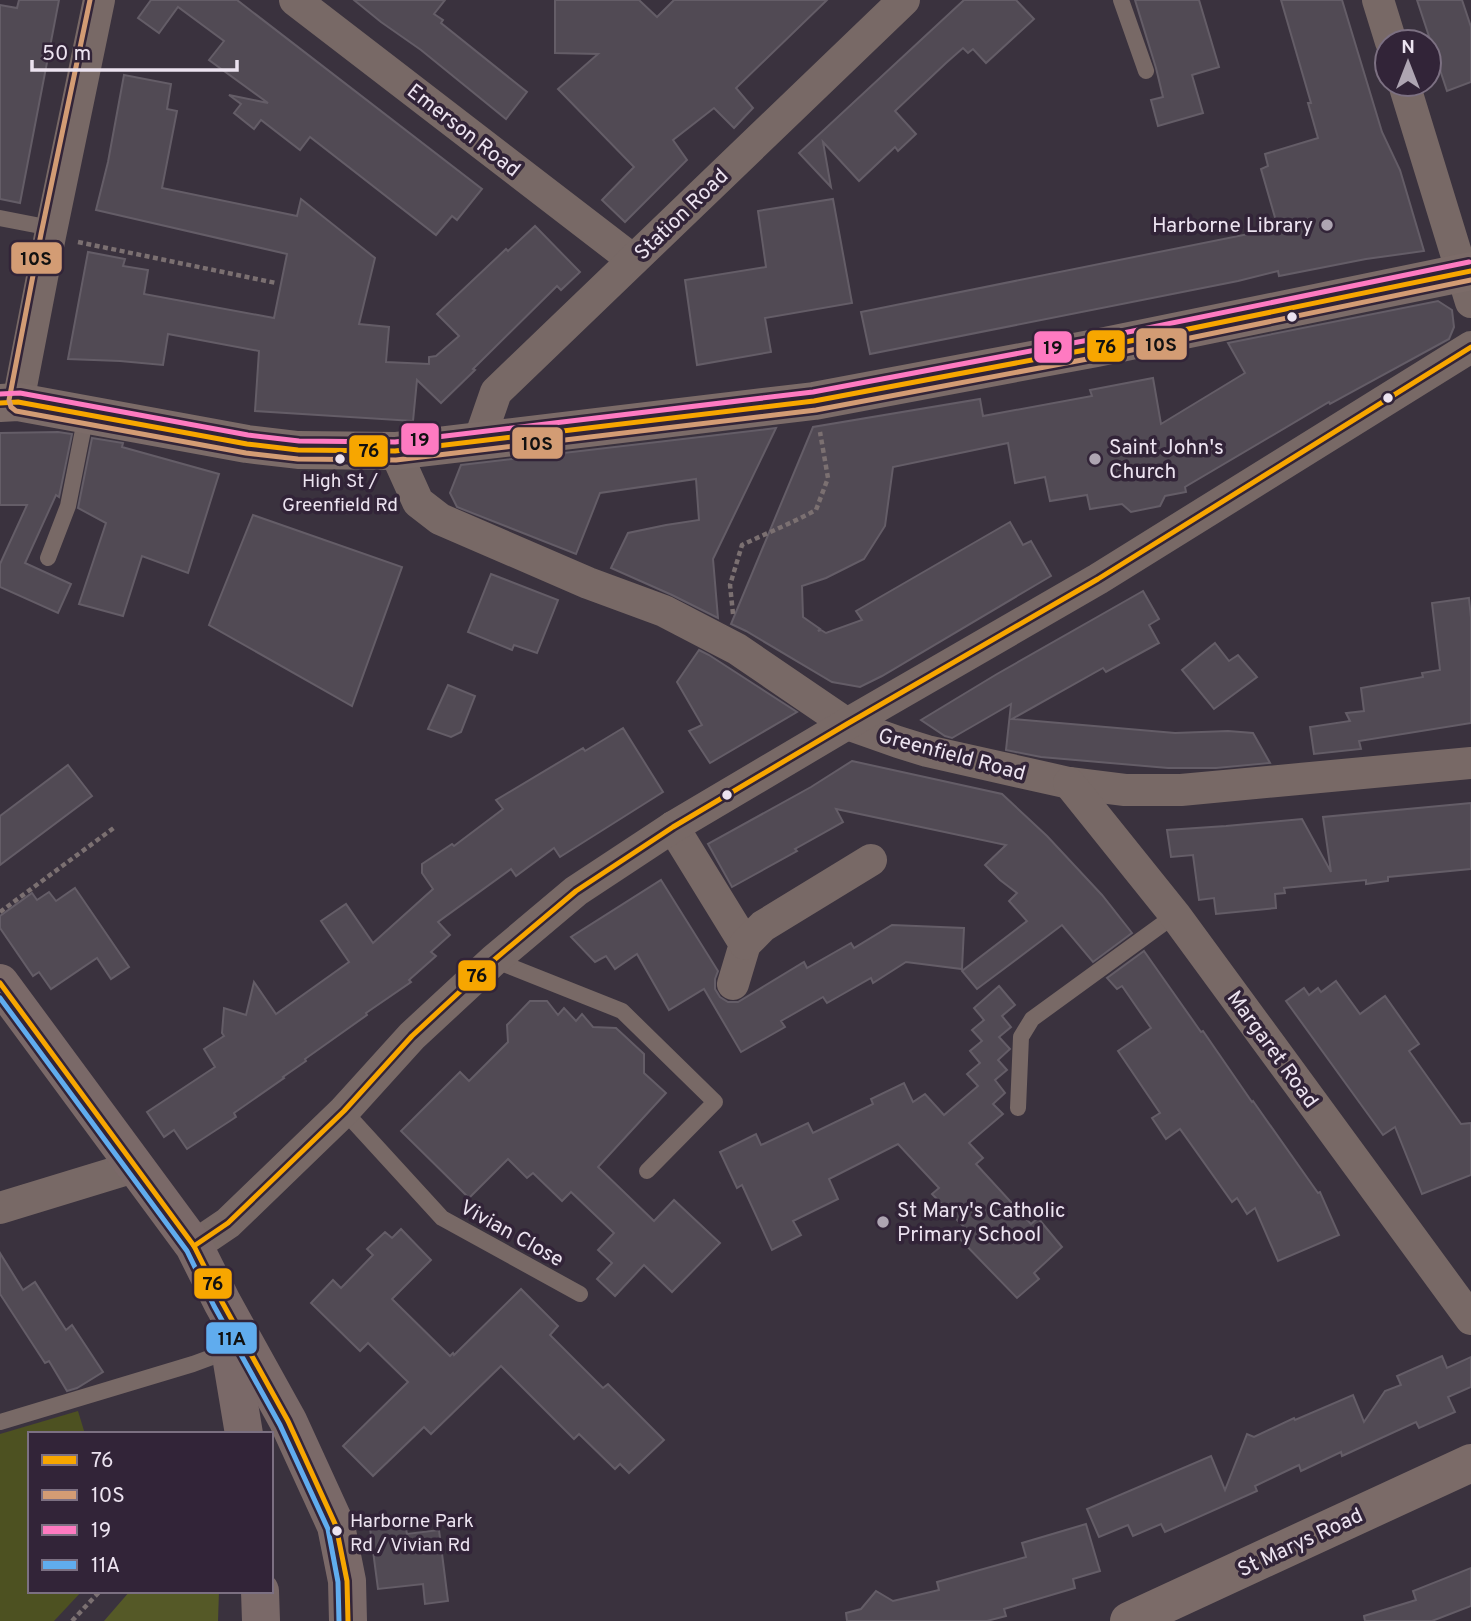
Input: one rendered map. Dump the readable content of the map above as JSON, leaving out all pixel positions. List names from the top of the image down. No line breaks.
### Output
{"streets":{"main road":["St Marys Road"],"street":["Emerson Road","Station Road","Greenfield Road","Margaret Road"],"lane":["Vivian Close"]},"crossings":[["Emerson Road","Station Road"],["Greenfield Road","Margaret Road"]],"places":["Harborne Library","High St / Greenfield Rd","Saint John's Church","St Mary's Catholic Primary School","Harborne Park Rd / Vivian Rd"],"lines":["transit line 10S","transit line 19","transit line 76","transit line 11A"],"legend":["76","10S","19","11A"],"scale_bar":"50 m","north":"top"}
